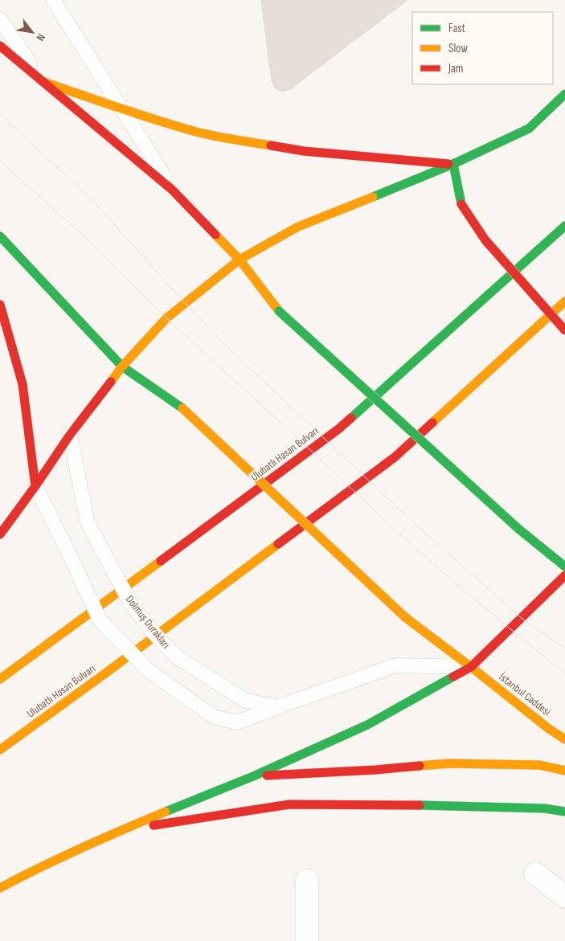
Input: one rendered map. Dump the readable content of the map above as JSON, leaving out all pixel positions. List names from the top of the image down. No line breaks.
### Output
{"streets":{"highway":["Ulubatlı Hasan Bulvarı","İstanbul Caddesi"],"lane":["Dolmuş Durakları"]},"legend":["Fast","Slow","Jam"],"north":"bottom right"}
